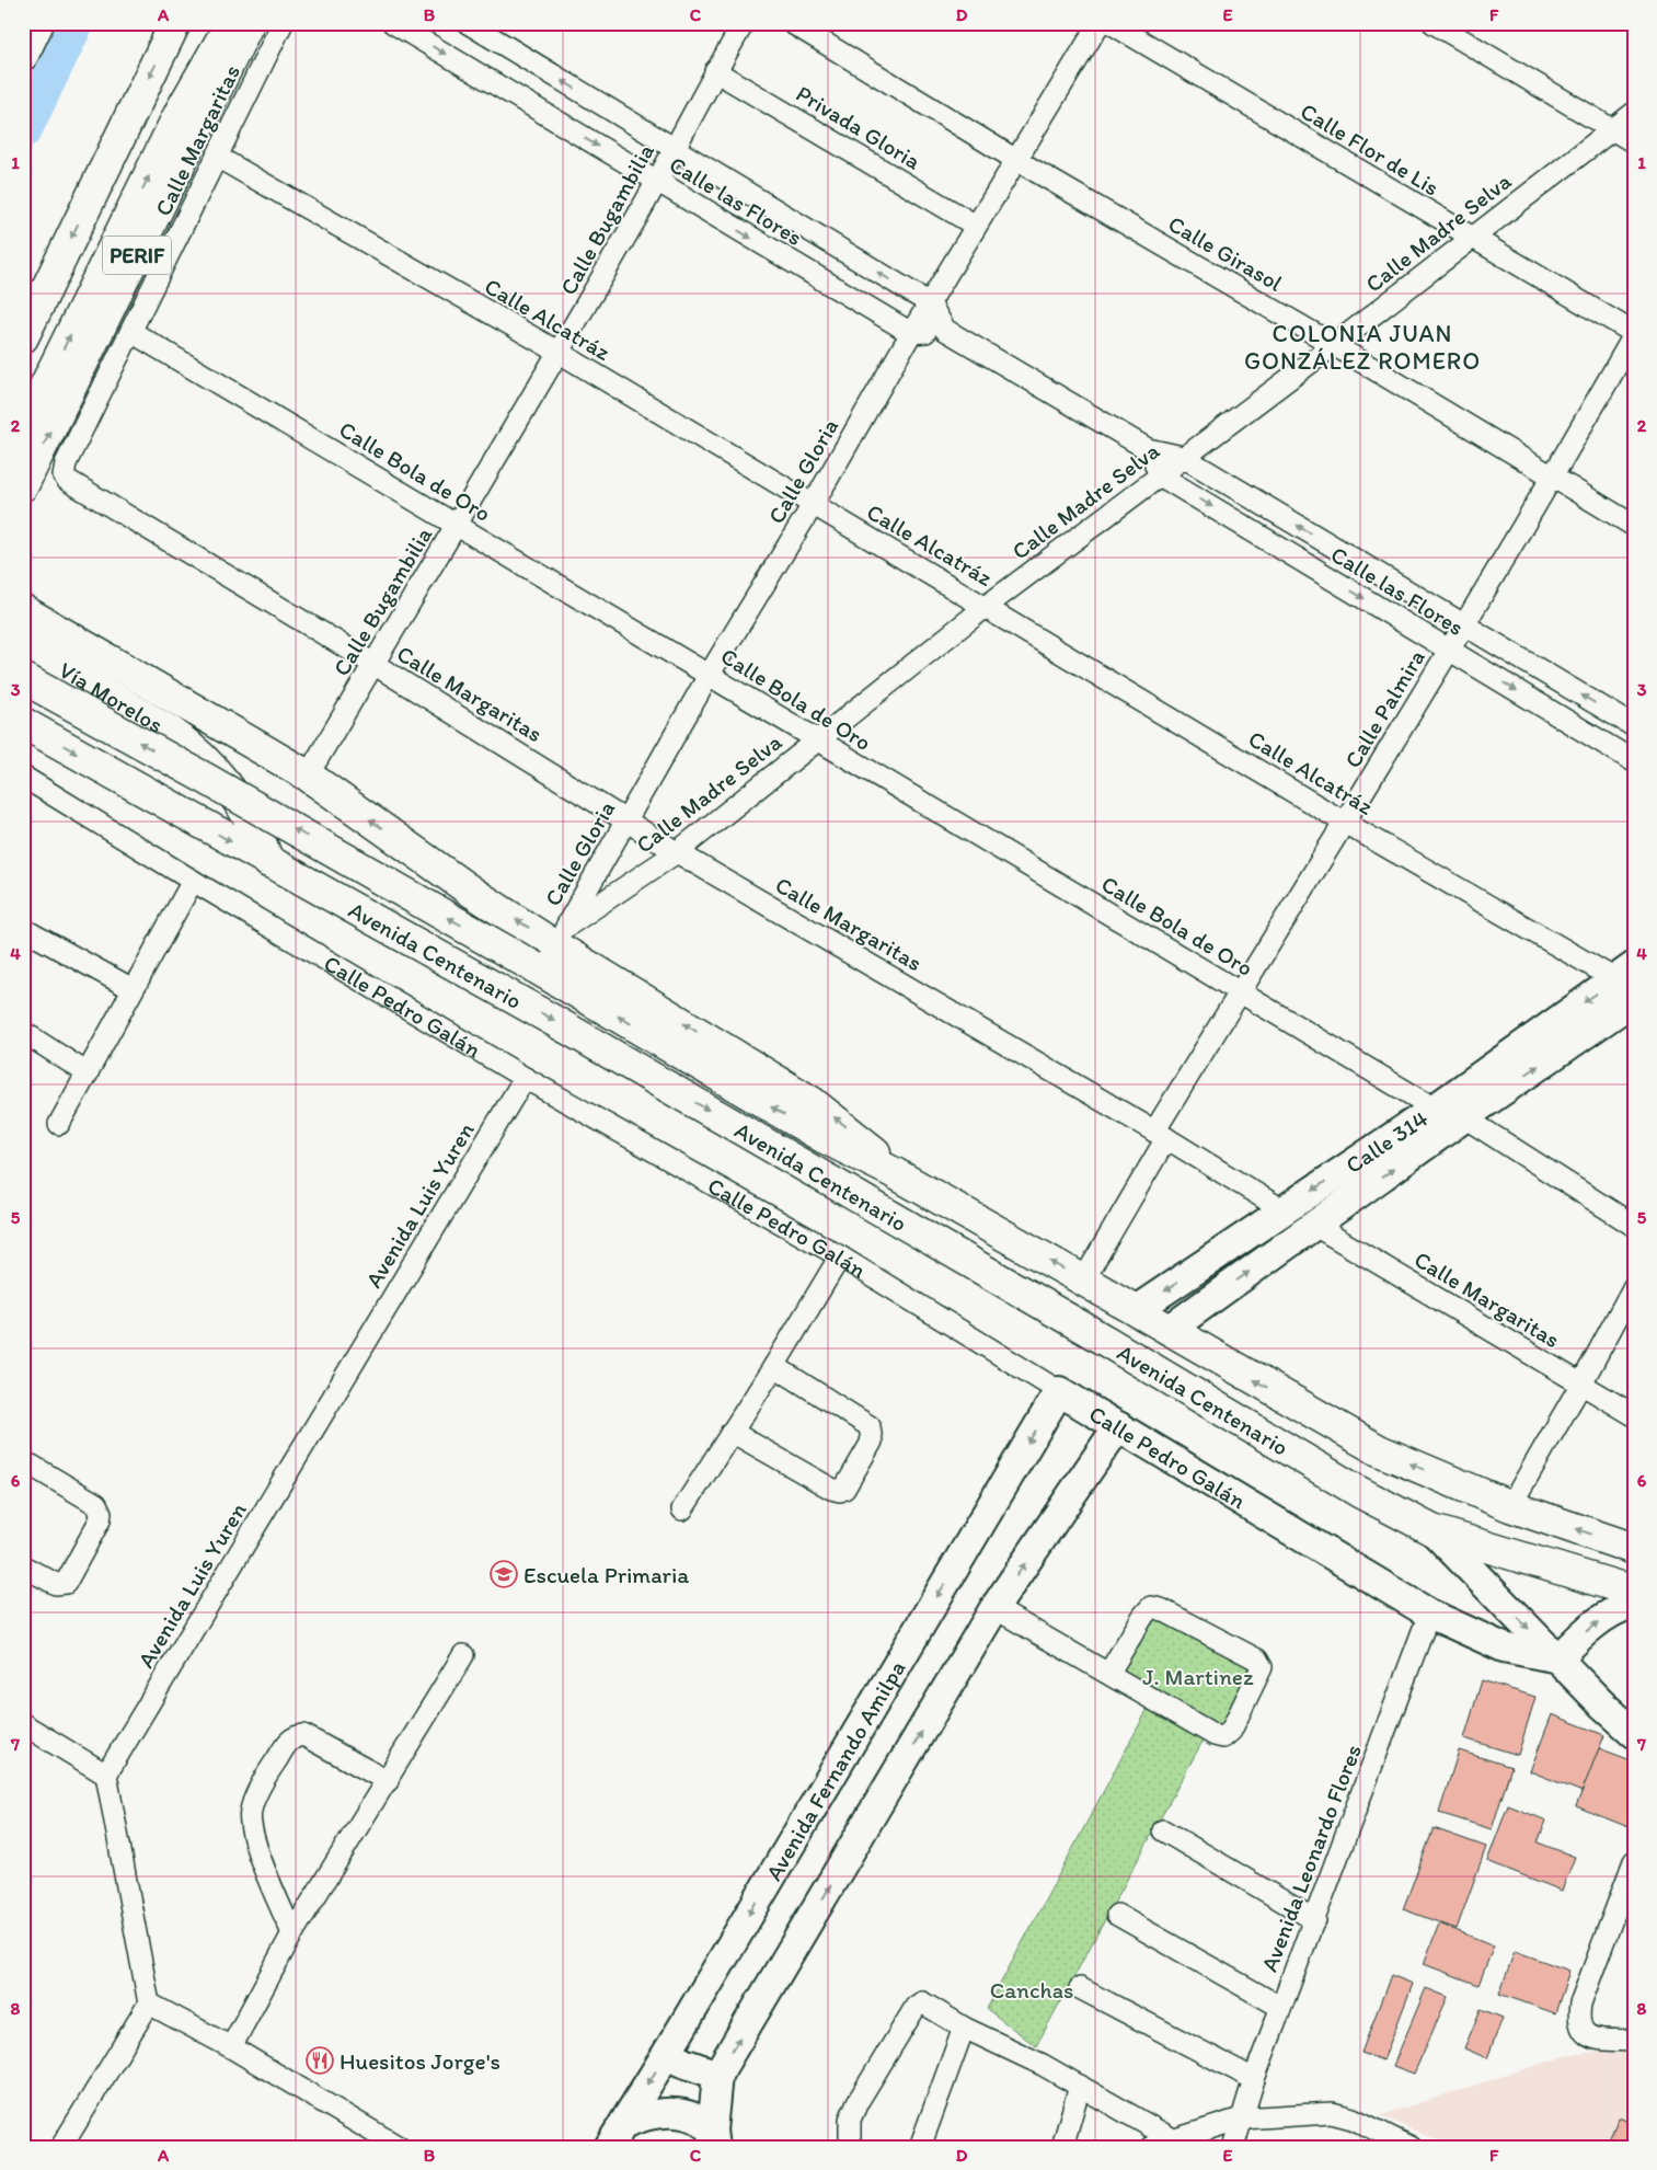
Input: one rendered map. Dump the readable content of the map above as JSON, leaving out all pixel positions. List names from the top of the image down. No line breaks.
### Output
{"streets":{"main road":["PERIF","Vía Morelos","Avenida Centenario"],"street":["Privada Gloria","Calle Margaritas","Calle Flor de Lis","Calle las Flores","Calle Bugambilia","Calle Madre Selva","Calle Girasol","Calle Alcatráz","Calle Bola de Oro","Calle Gloria","Calle Palmira","Calle Pedro Galán","Calle 314","Avenida Luis Yuren","Avenida Fernando Amilpa","Avenida Leonardo Flores"]},"crossings":[["Privada Gloria","Calle Bugambilia"],["Privada Gloria","Calle Gloria"],["Calle Margaritas","Calle Bugambilia"],["Calle Margaritas","Calle Madre Selva"],["Calle Margaritas","Calle Alcatráz"],["Calle Margaritas","Calle Bola de Oro"],["Calle Margaritas","Calle Gloria"],["Calle Margaritas","Calle Palmira"],["Calle Margaritas","Calle 314"],["Calle Flor de Lis","Calle Madre Selva"],["Calle Flor de Lis","Calle Palmira"],["Calle las Flores","Calle Bugambilia"],["Calle las Flores","Calle Madre Selva"],["Calle las Flores","Calle Gloria"],["Calle las Flores","Calle Palmira"],["Calle Bugambilia","Calle Alcatráz"],["Calle Bugambilia","Calle Bola de Oro"],["Calle Bugambilia","Avenida Centenario"],["Calle Madre Selva","Calle Girasol"],["Calle Madre Selva","Calle Alcatráz"],["Calle Madre Selva","Calle Bola de Oro"],["Calle Madre Selva","Calle Gloria"],["Calle Madre Selva","Avenida Centenario"],["Calle Girasol","Calle Gloria"],["Calle Girasol","Calle Palmira"],["Calle Alcatráz","Calle Gloria"],["Calle Alcatráz","Calle Palmira"],["Calle Alcatráz","Calle 314"],["Calle Bola de Oro","Calle Gloria"],["Calle Bola de Oro","Calle Palmira"],["Calle Bola de Oro","Calle 314"],["Calle Gloria","Avenida Centenario"],["Vía Morelos","Avenida Centenario"],["Calle Palmira","Avenida Centenario"],["Avenida Centenario","Calle 314"],["Calle Pedro Galán","Avenida Luis Yuren"],["Calle Pedro Galán","Avenida Fernando Amilpa"],["Calle Pedro Galán","Avenida Leonardo Flores"]],"districts":["COLONIA JUAN GONZÁLEZ ROMERO"],"parks":["J. Martinez","Canchas"],"places":{"school or university":["Escuela Primaria"],"restaurant":["Huesitos Jorge's"]},"grid":{"columns":["A","B","C","D","E","F"],"rows":["1","2","3","4","5","6","7","8"]}}
